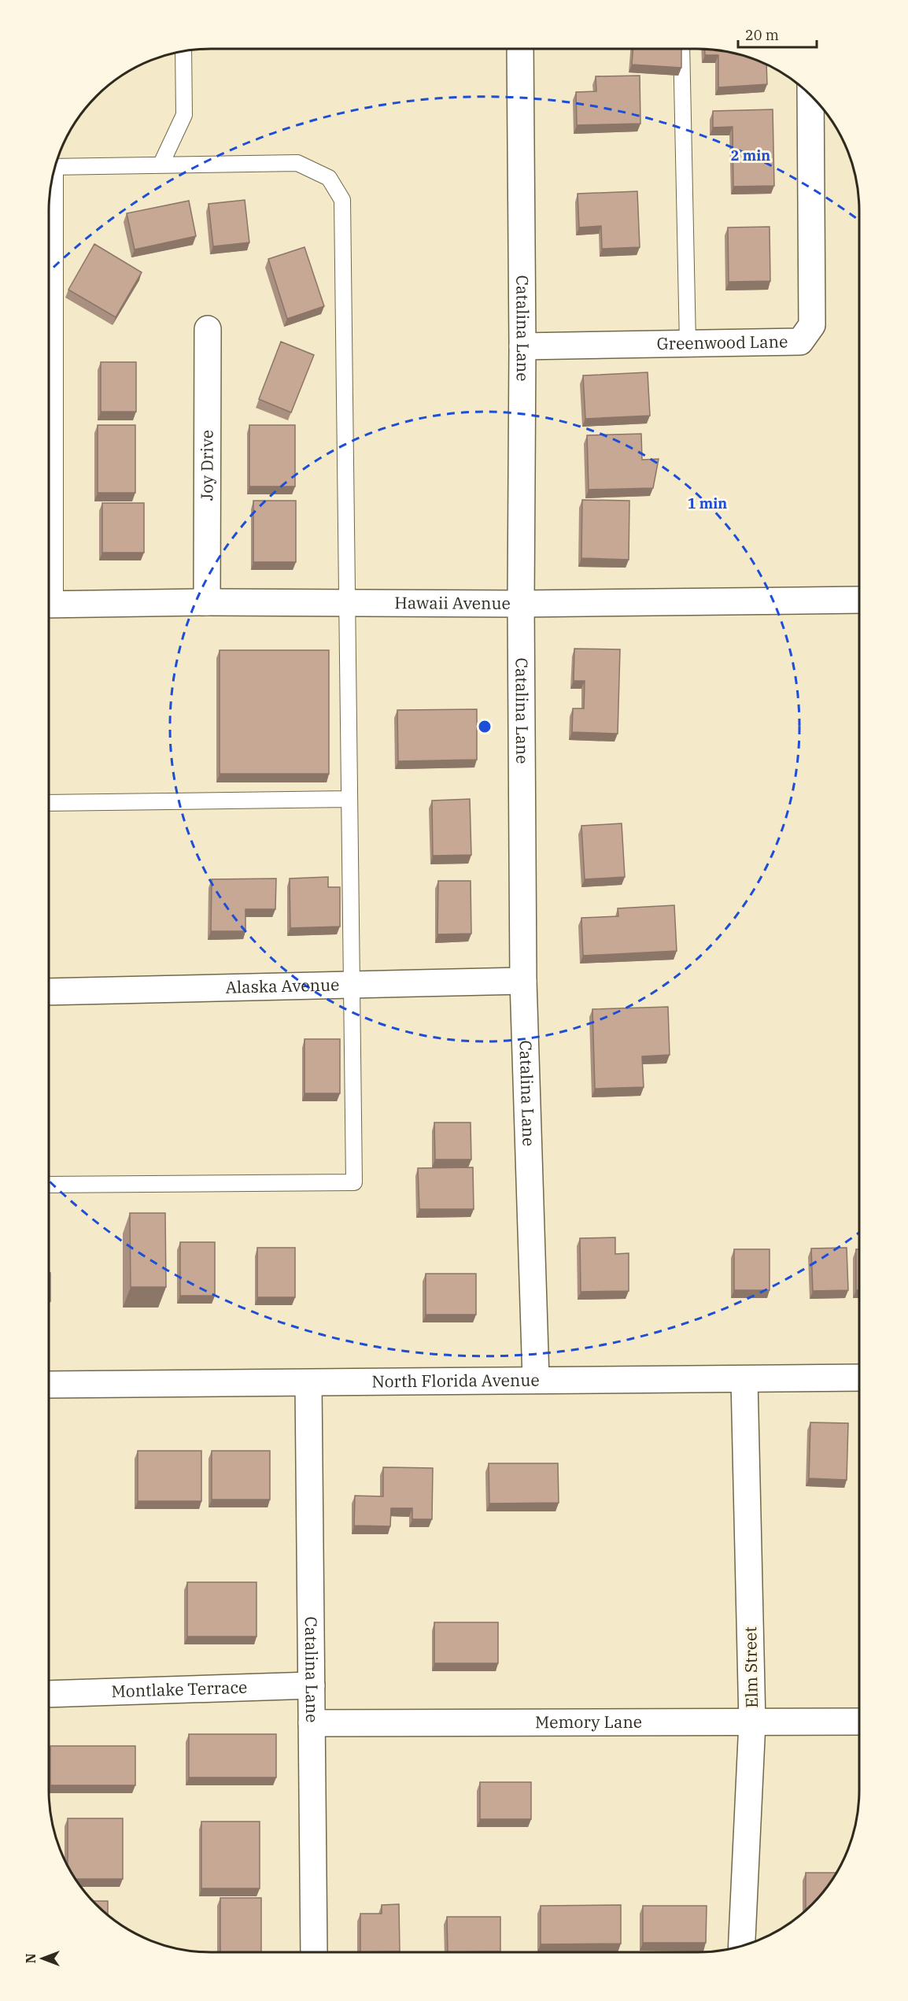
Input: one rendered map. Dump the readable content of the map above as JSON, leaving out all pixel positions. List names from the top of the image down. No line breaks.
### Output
{"streets":{"street":["Catalina Lane","Greenwood Lane","Joy Drive","Hawaii Avenue","Alaska Avenue","North Florida Avenue","Elm Street","Montlake Terrace","Memory Lane"]},"crossings":[["Catalina Lane","Greenwood Lane"],["Catalina Lane","Hawaii Avenue"],["Catalina Lane","Alaska Avenue"],["Catalina Lane","North Florida Avenue"],["Catalina Lane","Montlake Terrace"],["Catalina Lane","Memory Lane"],["Joy Drive","Hawaii Avenue"],["North Florida Avenue","Elm Street"],["Elm Street","Memory Lane"]],"scale_bar":"20 m","north":"left","rings":["2 min","1 min"]}
